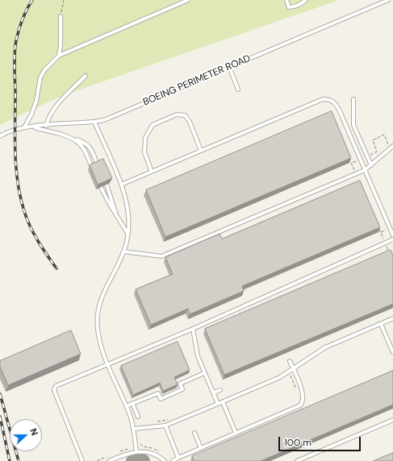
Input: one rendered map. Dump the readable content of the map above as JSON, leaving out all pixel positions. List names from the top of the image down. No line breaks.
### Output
{"streets":{"lane":["BOEING PERIMETER ROAD"]},"scale_bar":"100 m","north":"right"}
